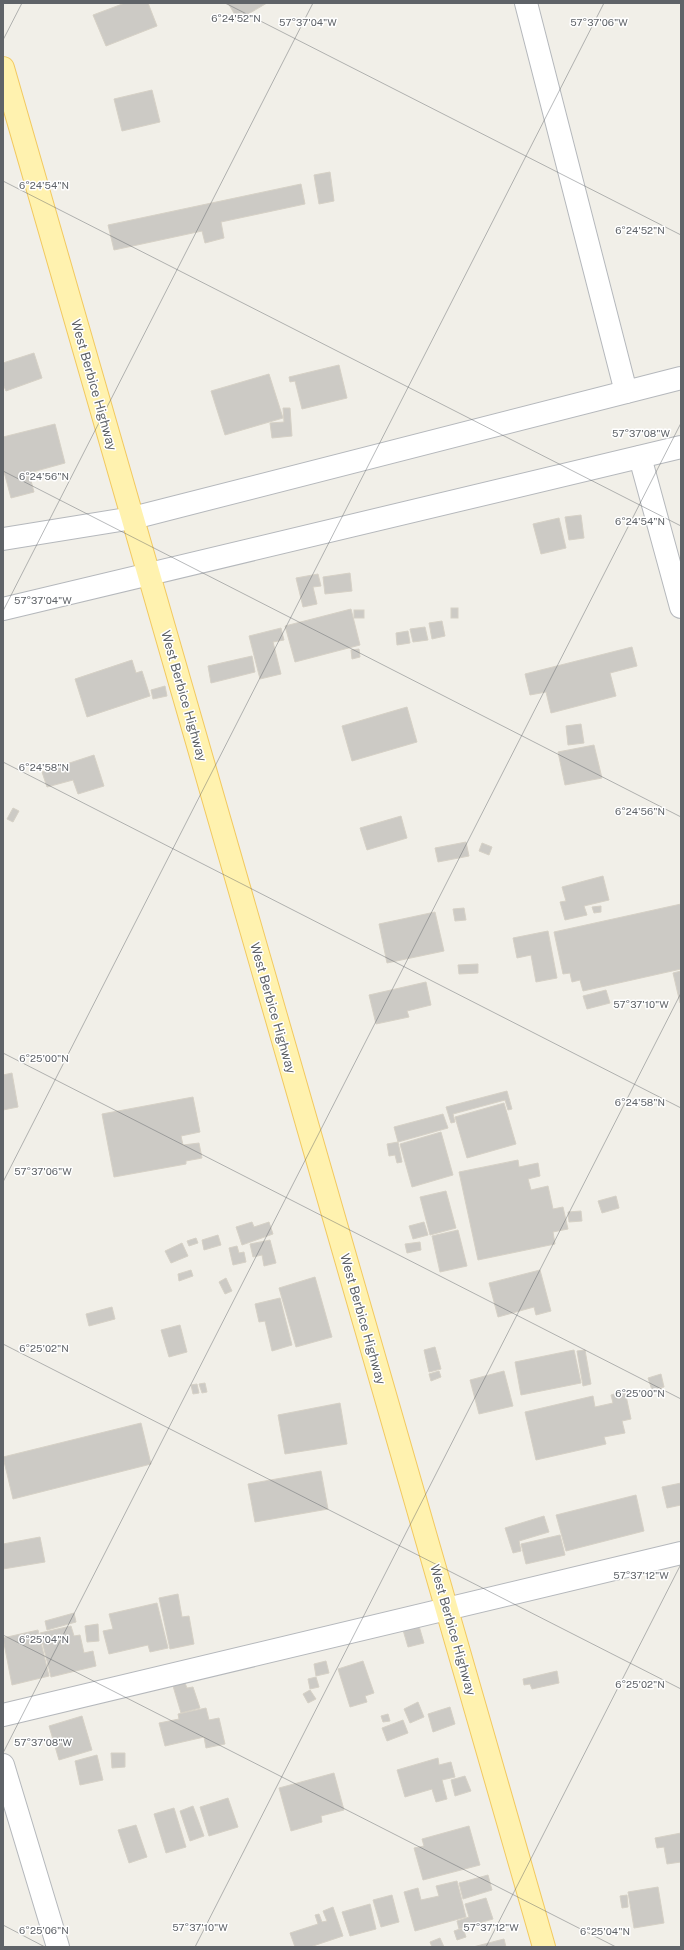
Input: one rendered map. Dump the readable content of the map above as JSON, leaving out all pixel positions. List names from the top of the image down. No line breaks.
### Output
{"streets":{"main road":["West Berbice Highway"]},"coordinates":["6°24'52\"N","57°37'04\"W","57°37'06\"W","6°24'54\"N","57°37'08\"W","6°24'56\"N","6°24'58\"N","57°37'10\"W","6°25'00\"N","6°25'02\"N","57°37'12\"W","6°25'04\"N","6°25'06\"N"]}
